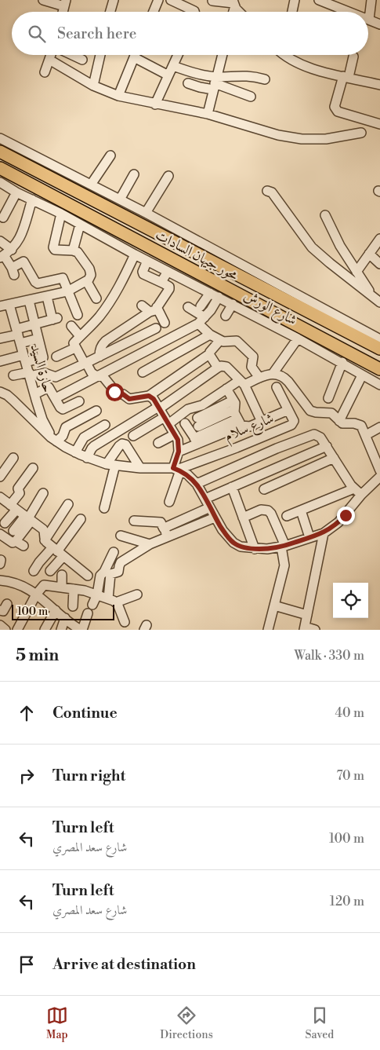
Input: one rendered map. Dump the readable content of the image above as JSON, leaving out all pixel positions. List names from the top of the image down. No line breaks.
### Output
{"streets":{"main road":["محور جيهان السادات"],"street":["شارع الورش","حارة السيد","شارع سلام"]},"scale_bar":"100 m","page":{"search":"Search here","scale":"100 m","heading":["5 min","Walk · 330 m"],"list":[["Continue","40 m"],["Turn right","70 m"],["Turn left","شارع سعد المصري","100 m"],["Turn left","شارع سعد المصري","120 m"],"Arrive at destination"],"nav":["Map","Directions","Saved"]}}
